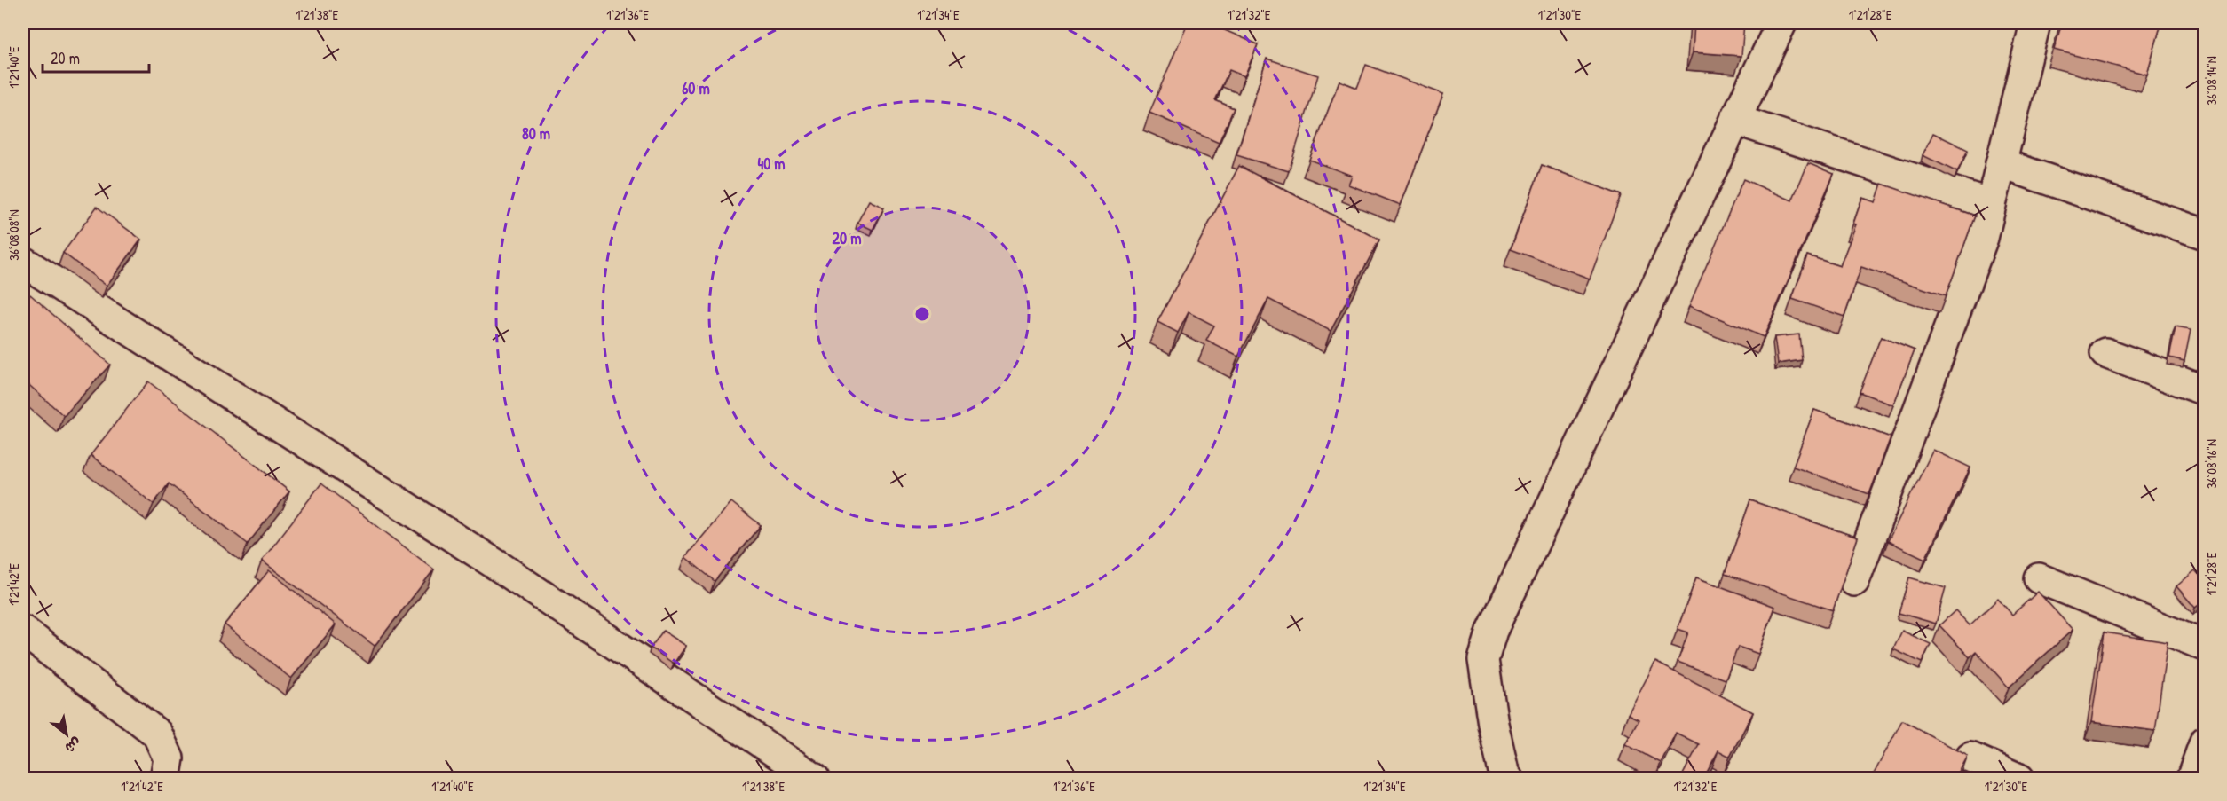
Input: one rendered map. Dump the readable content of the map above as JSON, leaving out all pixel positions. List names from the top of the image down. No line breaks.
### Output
{"scale_bar":"20 m","north":"bottom right","coordinates":["1°21'38\"E","1°21'36\"E","1°21'34\"E","1°21'32\"E","1°21'30\"E","1°21'28\"E","1°21'40\"E","36°08'14\"N","36°08'08\"N","36°08'16\"N","1°21'42\"E"],"rings":["60 m","80 m","40 m","20 m"]}
